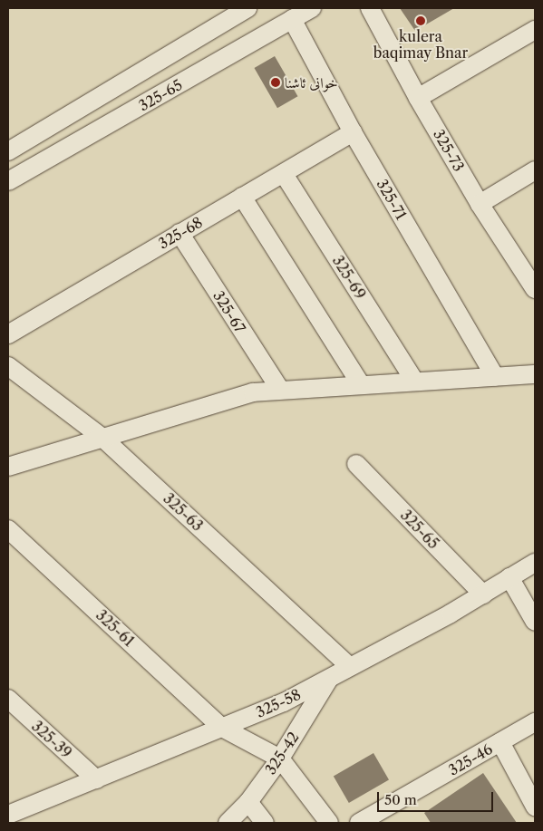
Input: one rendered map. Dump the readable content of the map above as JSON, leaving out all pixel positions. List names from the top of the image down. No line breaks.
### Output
{"streets":{"street":["325-65","325-73","325-71","325-68","325-69","325-67","325-63","325-61","325-58","325-39","325-42","325-46"]},"crossings":[["325-65","325-71"],["325-65","325-58"],["325-71","325-68"],["325-68","325-69"],["325-68","325-67"],["325-63","325-58"],["325-61","325-58"],["325-61","325-42"],["325-58","325-39"],["325-58","325-42"]],"places":["kulera baqimay Bnar","خوانى ئاشنا"],"scale_bar":"50 m"}
